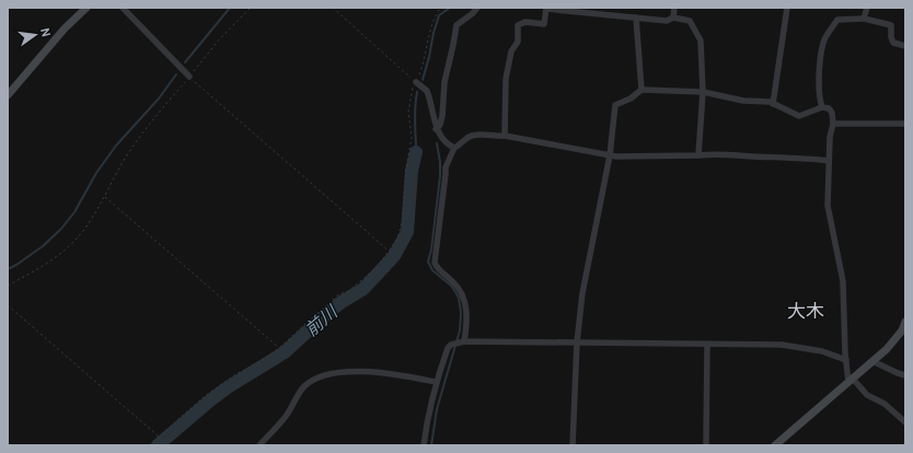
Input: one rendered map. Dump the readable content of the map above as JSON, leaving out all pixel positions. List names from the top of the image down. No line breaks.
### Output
{"districts":["大木"],"water":["前川"],"north":"right"}
